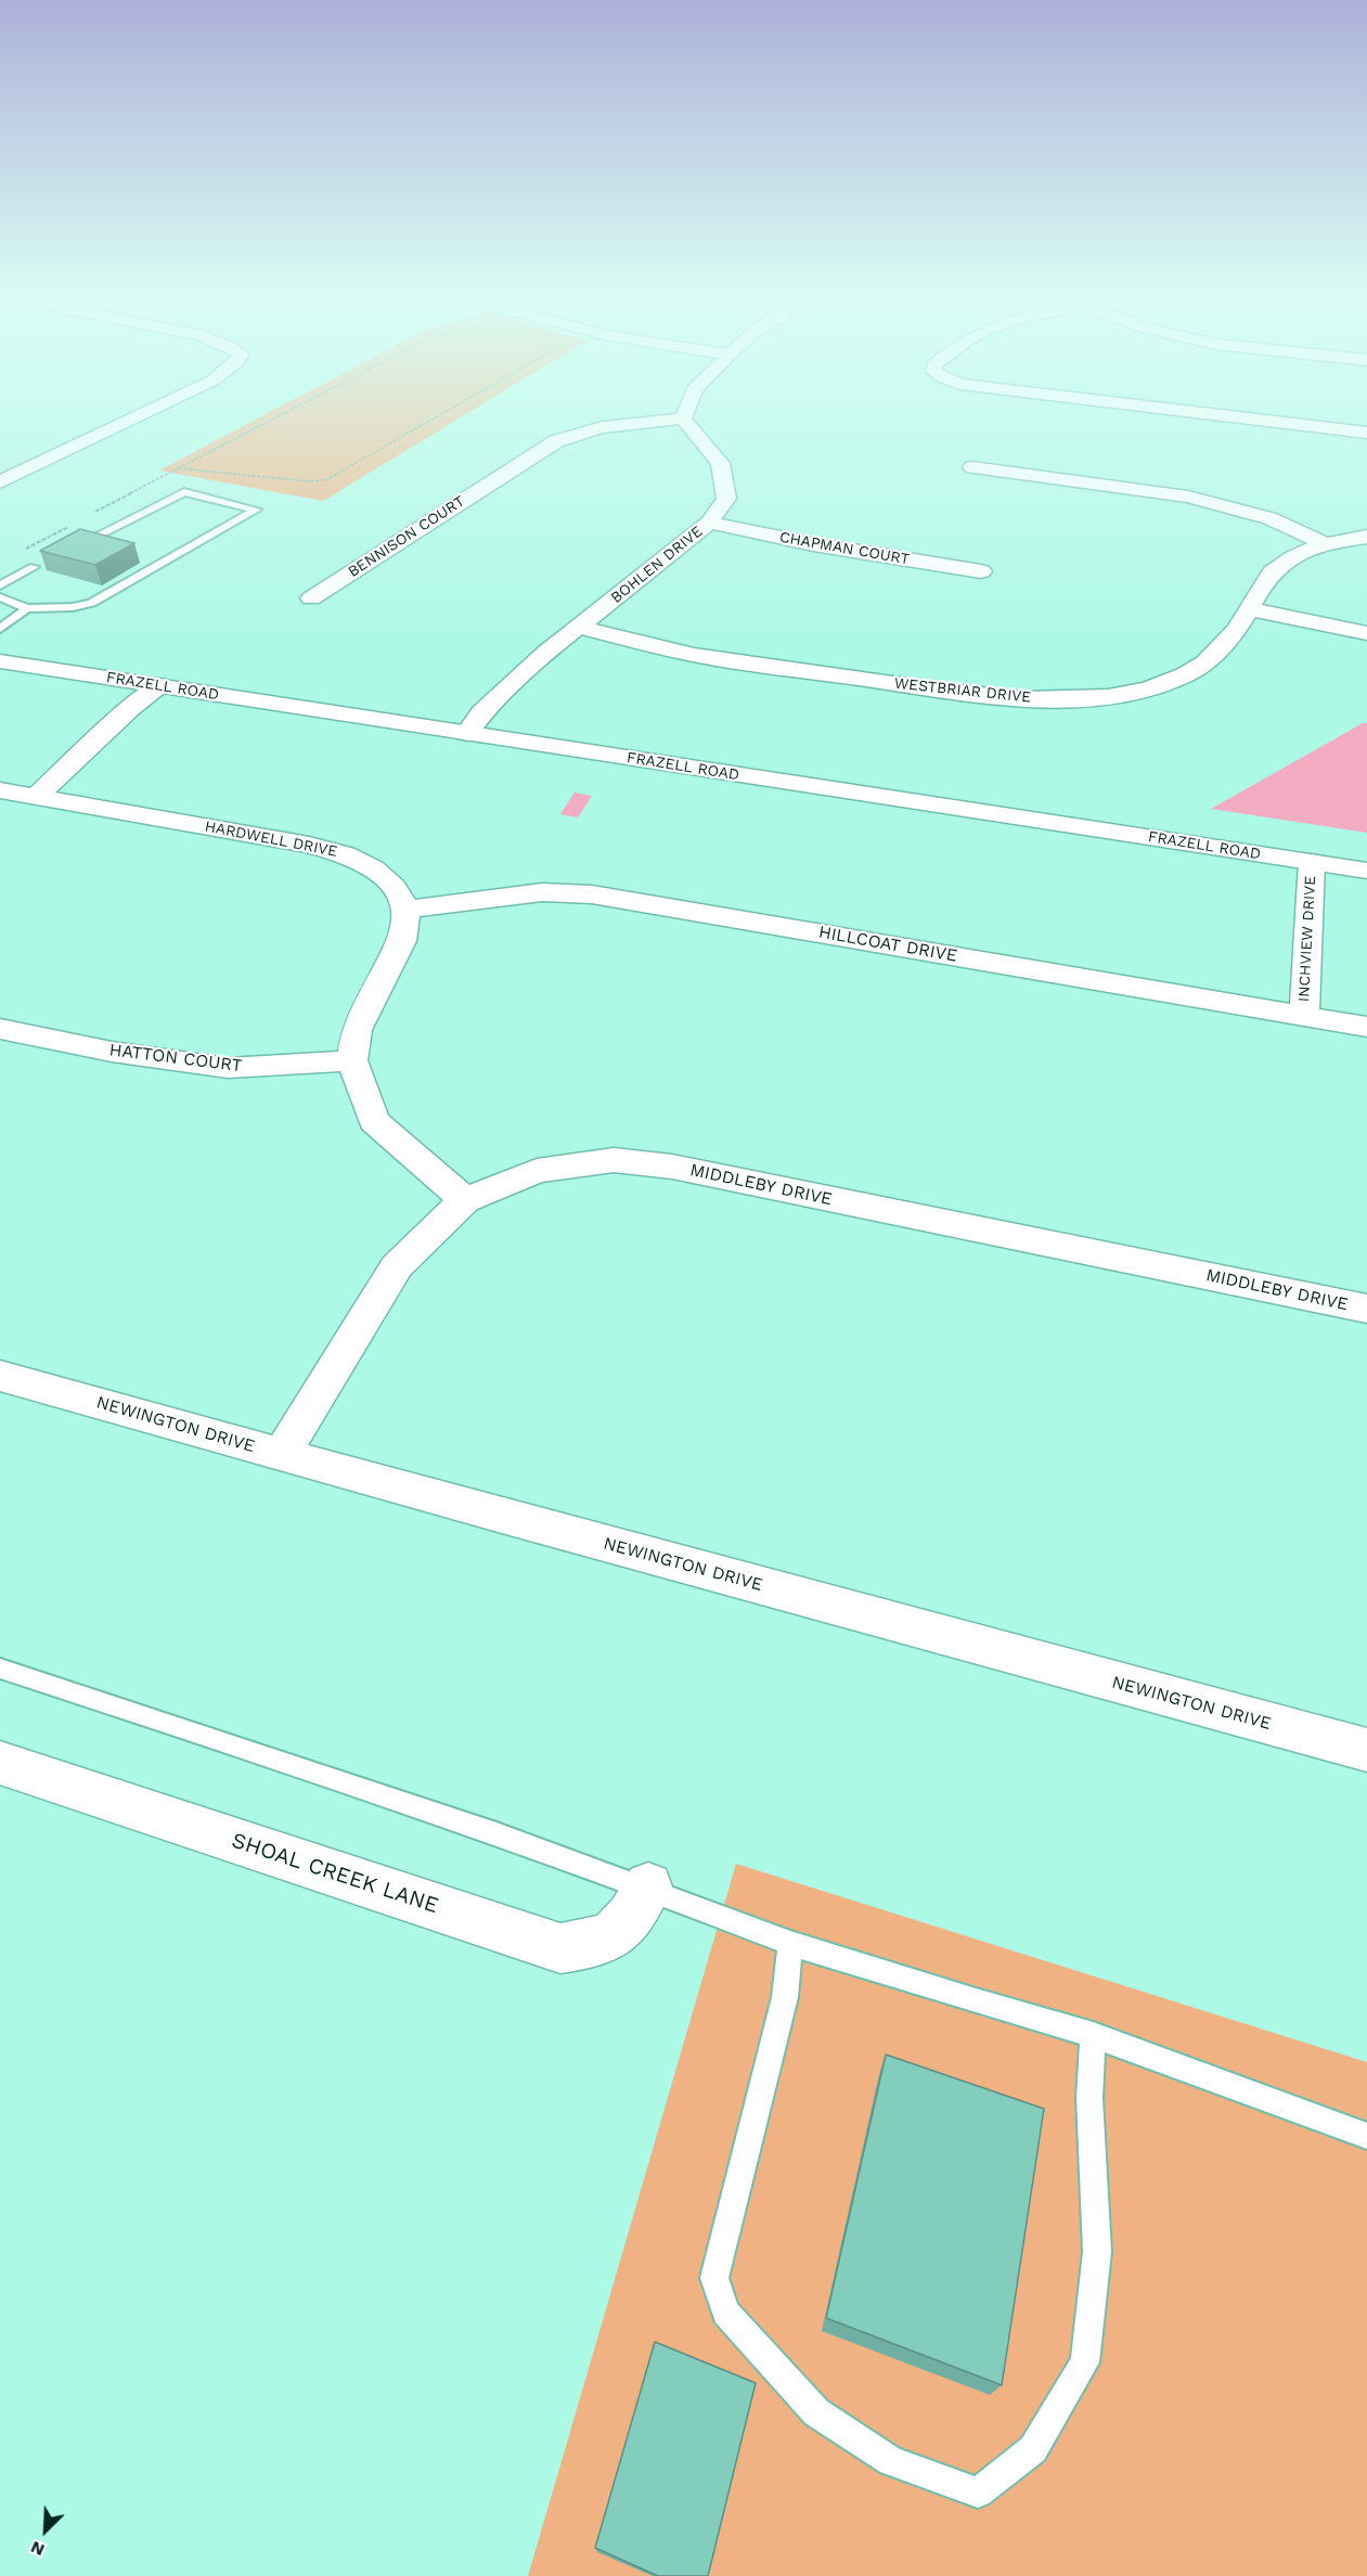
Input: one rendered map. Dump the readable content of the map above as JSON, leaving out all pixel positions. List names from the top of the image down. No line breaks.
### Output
{"streets":{"street":["BENNISON COURT","CHAPMAN COURT","BOHLEN DRIVE","FRAZELL ROAD","WESTBRIAR DRIVE","HARDWELL DRIVE","INCHVIEW DRIVE","HILLCOAT DRIVE","HATTON COURT","MIDDLEBY DRIVE","NEWINGTON DRIVE","SHOAL CREEK LANE"]},"crossings":[["CHAPMAN COURT","BOHLEN DRIVE"],["BOHLEN DRIVE","FRAZELL ROAD"],["BOHLEN DRIVE","WESTBRIAR DRIVE"],["FRAZELL ROAD","INCHVIEW DRIVE"],["HARDWELL DRIVE","HILLCOAT DRIVE"],["INCHVIEW DRIVE","HILLCOAT DRIVE"],["MIDDLEBY DRIVE","NEWINGTON DRIVE"]],"north":"bottom left"}
